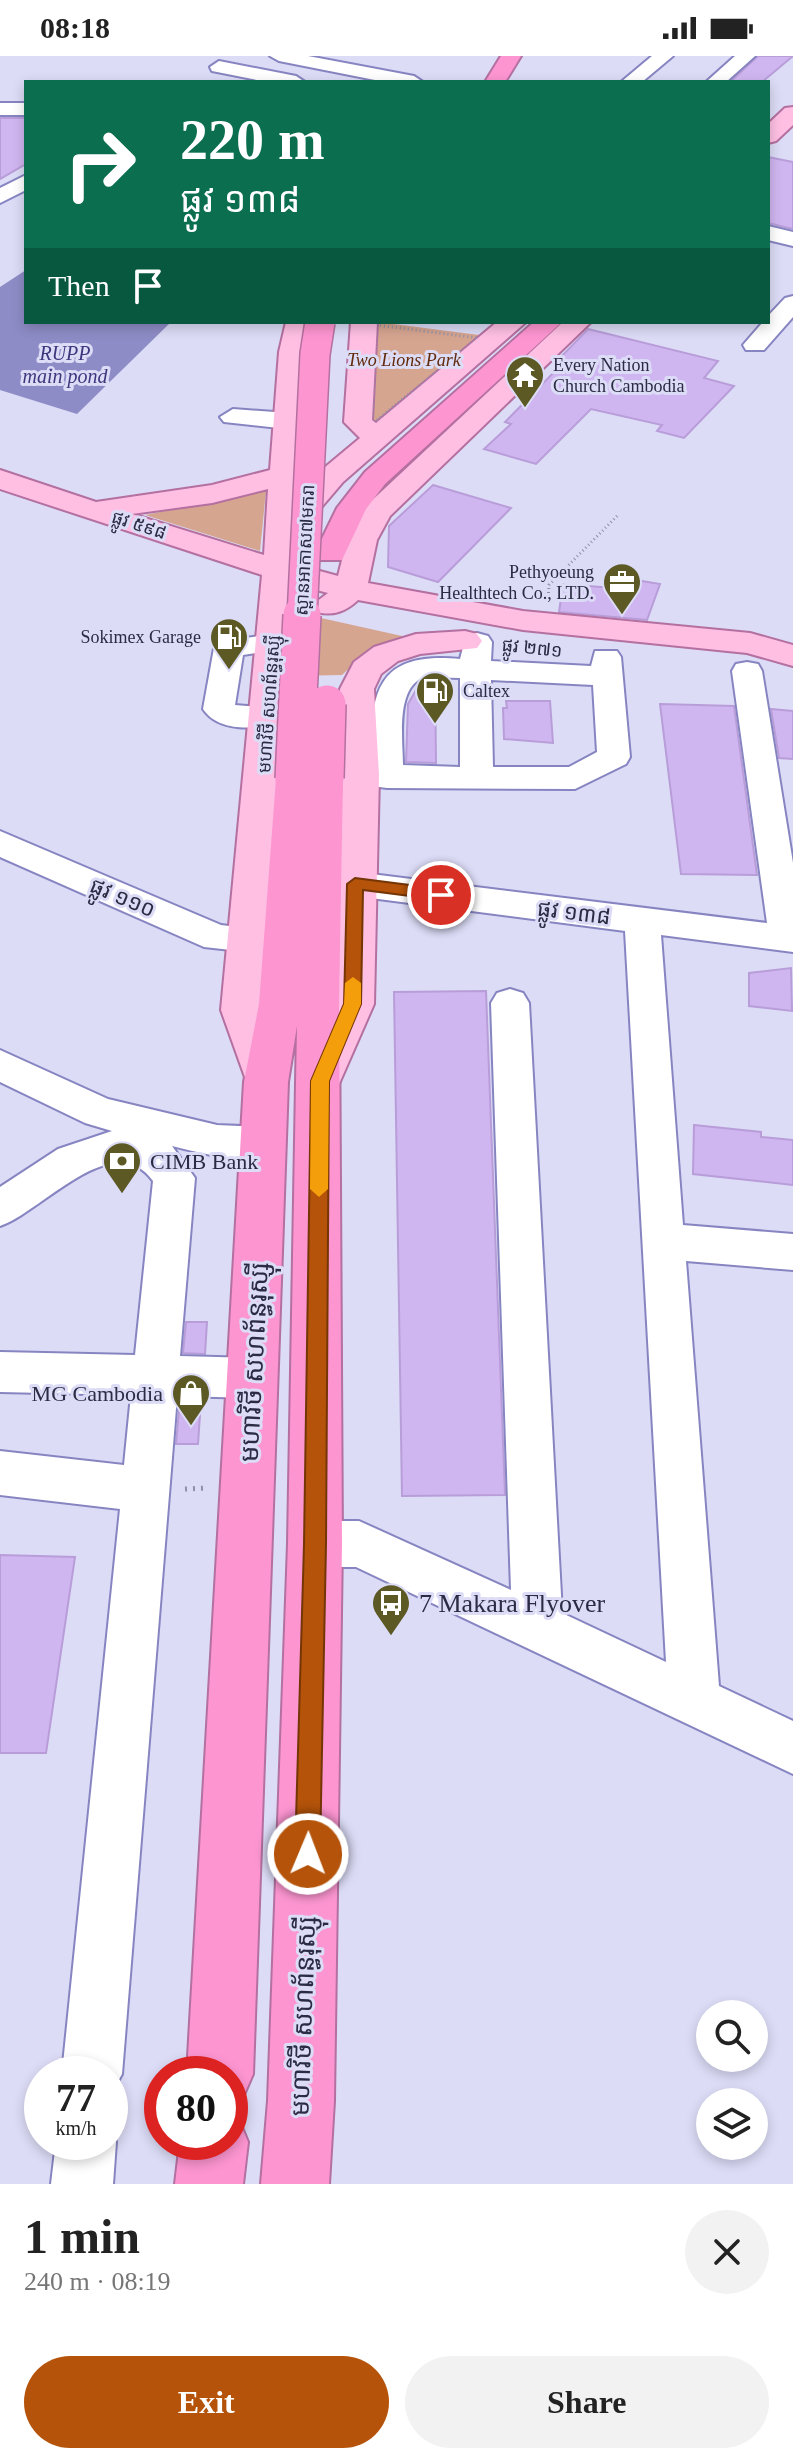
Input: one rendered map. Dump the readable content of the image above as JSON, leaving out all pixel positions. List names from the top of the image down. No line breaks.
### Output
{"streets":{"highway":["ស្ពានអាកាស៧មករា","មហាវិថី សហព័ន្ធរុស្ស៊ី"],"main road":["ផ្លូវ ៥៩៨","ផ្លូវ ២៧១"],"street":["ផ្លូវ ១១០","ផ្លូវ ១៣៨"]},"crossings":[["ផ្លូវ ៥៩៨","ផ្លូវ ២៧១"],["ផ្លូវ ៥៩៨","មហាវិថី សហព័ន្ធរុស្ស៊ី"],["ស្ពានអាកាស៧មករា","មហាវិថី សហព័ន្ធរុស្ស៊ី"],["ផ្លូវ ២៧១","មហាវិថី សហព័ន្ធរុស្ស៊ី"],["មហាវិថី សហព័ន្ធរុស្ស៊ី","ផ្លូវ ១១០"],["មហាវិថី សហព័ន្ធរុស្ស៊ី","ផ្លូវ ១៣៨"]],"water":["RUPP main pond"],"parks":["Two Lions Park"],"places":{"temple":["Every Nation Church Cambodia"],"office":["Pethyoeung Healthtech Co., LTD."],"fuel station":["Sokimex Garage","Caltex"],"bank":["CIMB Bank"],"shop":["MG Cambodia"],"bus stop":["7 Makara Flyover"]},"page":{"status":"08:18","turn":["220 m","ផ្លូវ ១៣៨"],"then":"Then","speed":"77 km/h","limit":"80","heading":["1 min","240 m · 08:19"],"buttons":["Exit","Share"]}}
